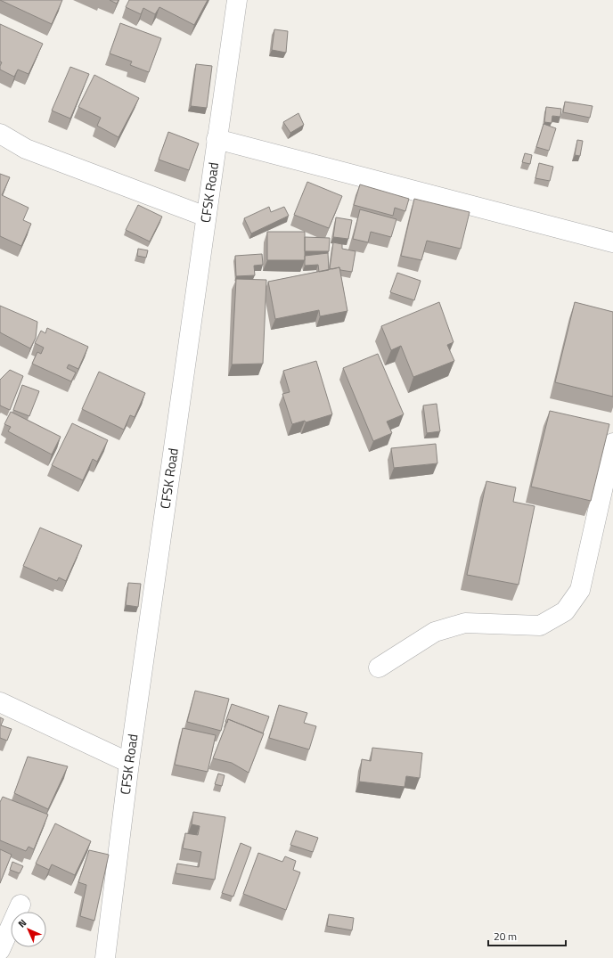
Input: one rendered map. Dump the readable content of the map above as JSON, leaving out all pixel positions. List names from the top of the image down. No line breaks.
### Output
{"streets":{"street":["CFSK Road"]},"scale_bar":"20 m","north":"top left"}
